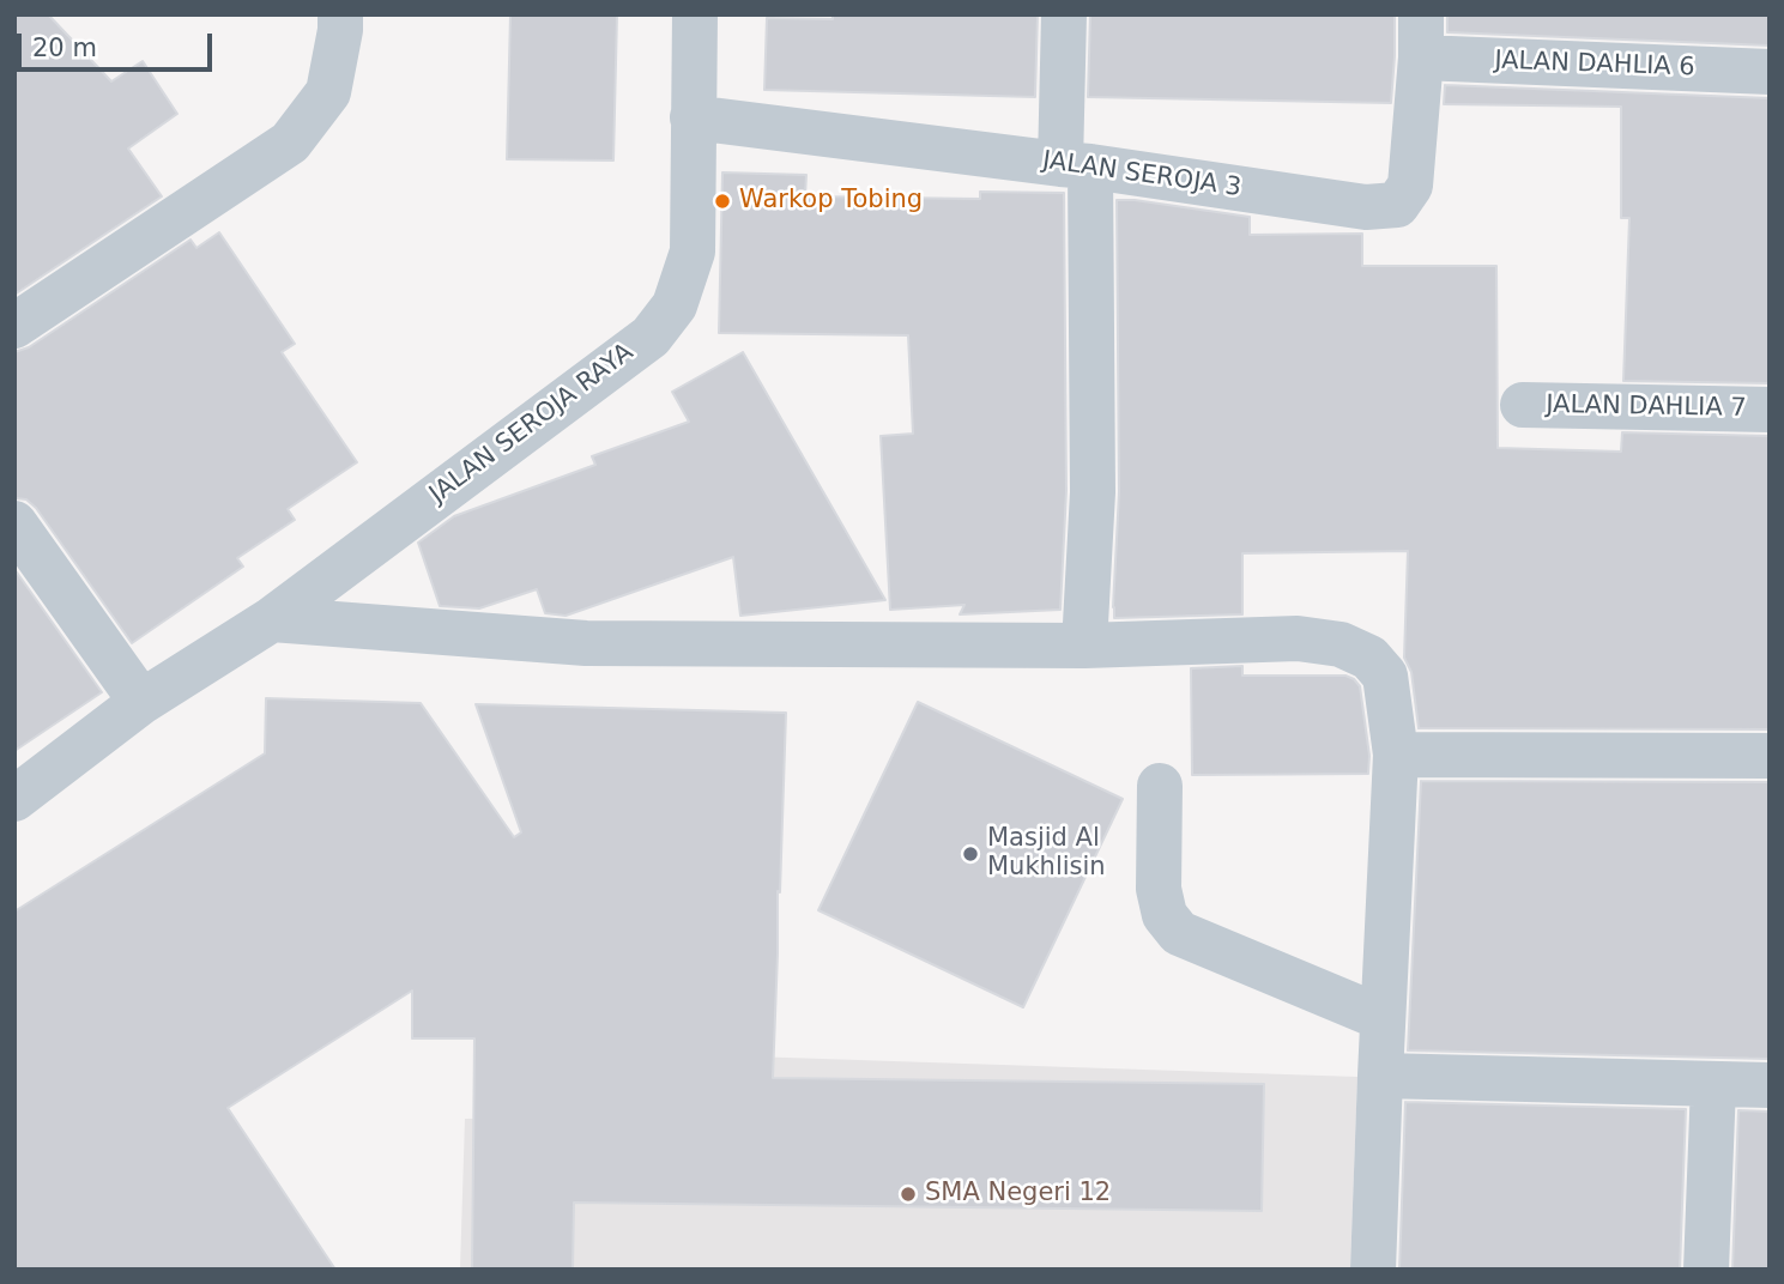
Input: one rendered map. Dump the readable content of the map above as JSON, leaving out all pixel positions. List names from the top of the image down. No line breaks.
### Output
{"streets":{"street":["JALAN DAHLIA 6","JALAN SEROJA 3","JALAN DAHLIA 7","JALAN SEROJA RAYA"]},"crossings":[["JALAN DAHLIA 6","JALAN SEROJA 3"],["JALAN SEROJA 3","JALAN SEROJA RAYA"]],"places":["Warkop Tobing","Masjid Al Mukhlisin","SMA Negeri 12"],"scale_bar":"20 m"}
